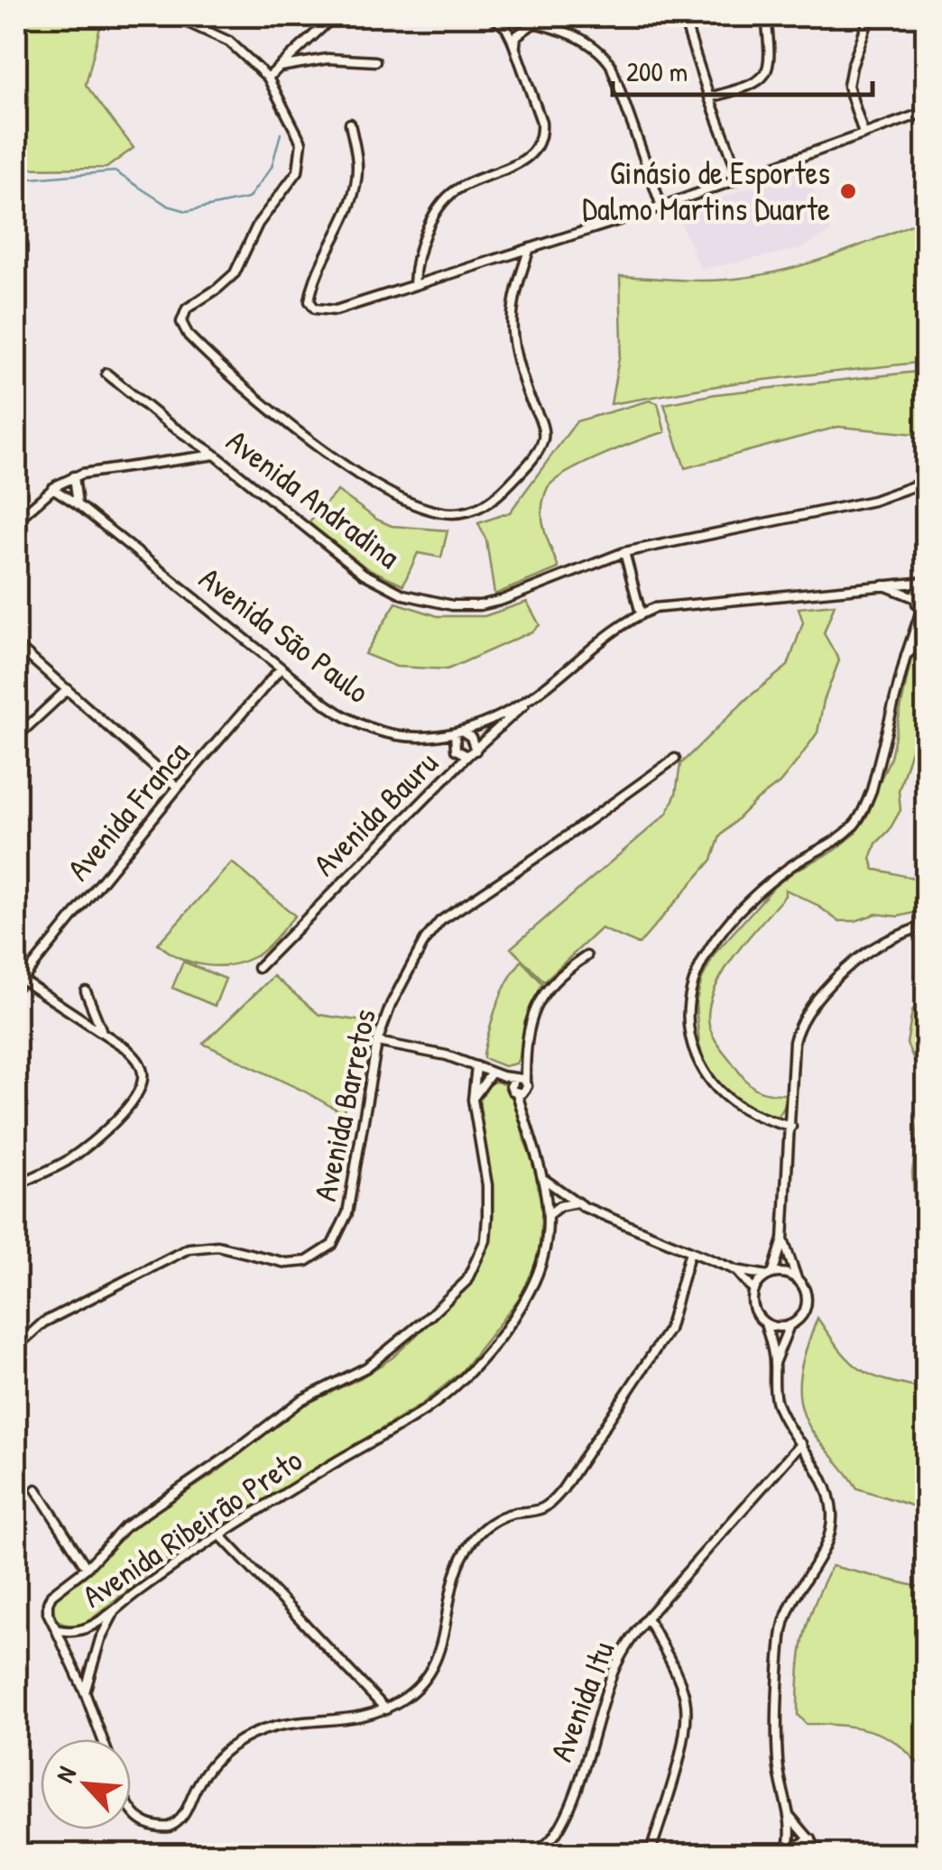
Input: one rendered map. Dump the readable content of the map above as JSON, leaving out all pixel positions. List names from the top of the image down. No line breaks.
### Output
{"streets":{"street":["Avenida Andradina","Avenida São Paulo","Avenida Franca","Avenida Bauru","Avenida Barretos","Avenida Ribeirão Preto","Avenida Itu"]},"crossings":[["Avenida São Paulo","Avenida Franca"],["Avenida São Paulo","Avenida Bauru"]],"places":["Ginásio de Esportes Dalmo Martins Duarte"],"scale_bar":"200 m","north":"top left"}
